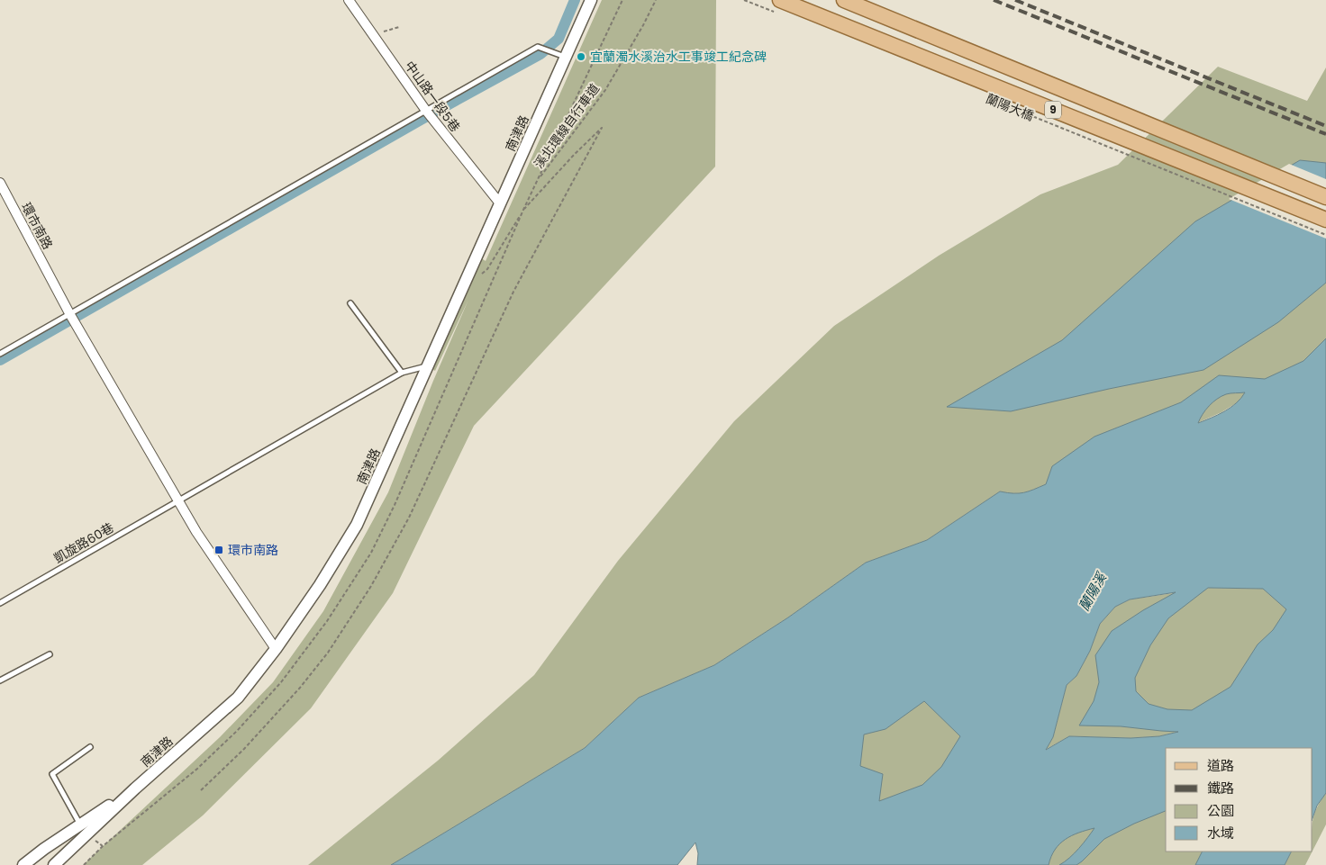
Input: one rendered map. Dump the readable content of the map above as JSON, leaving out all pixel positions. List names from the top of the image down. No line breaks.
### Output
{"streets":{"main road":["蘭陽大橋","9"],"street":["中山路一段5巷","南津路","環市南路"],"lane":["凱旋路60巷"],"path":["溪北環線自行車道"]},"crossings":[["中山路一段5巷","南津路"],["南津路","環市南路"],["南津路","凱旋路60巷"],["環市南路","凱旋路60巷"]],"water":["蘭陽溪"],"places":{"other":["宜蘭濁水溪治水工事竣工紀念碑"],"transit":["環市南路"]},"legend":["道路","鐵路","公園","水域"]}
